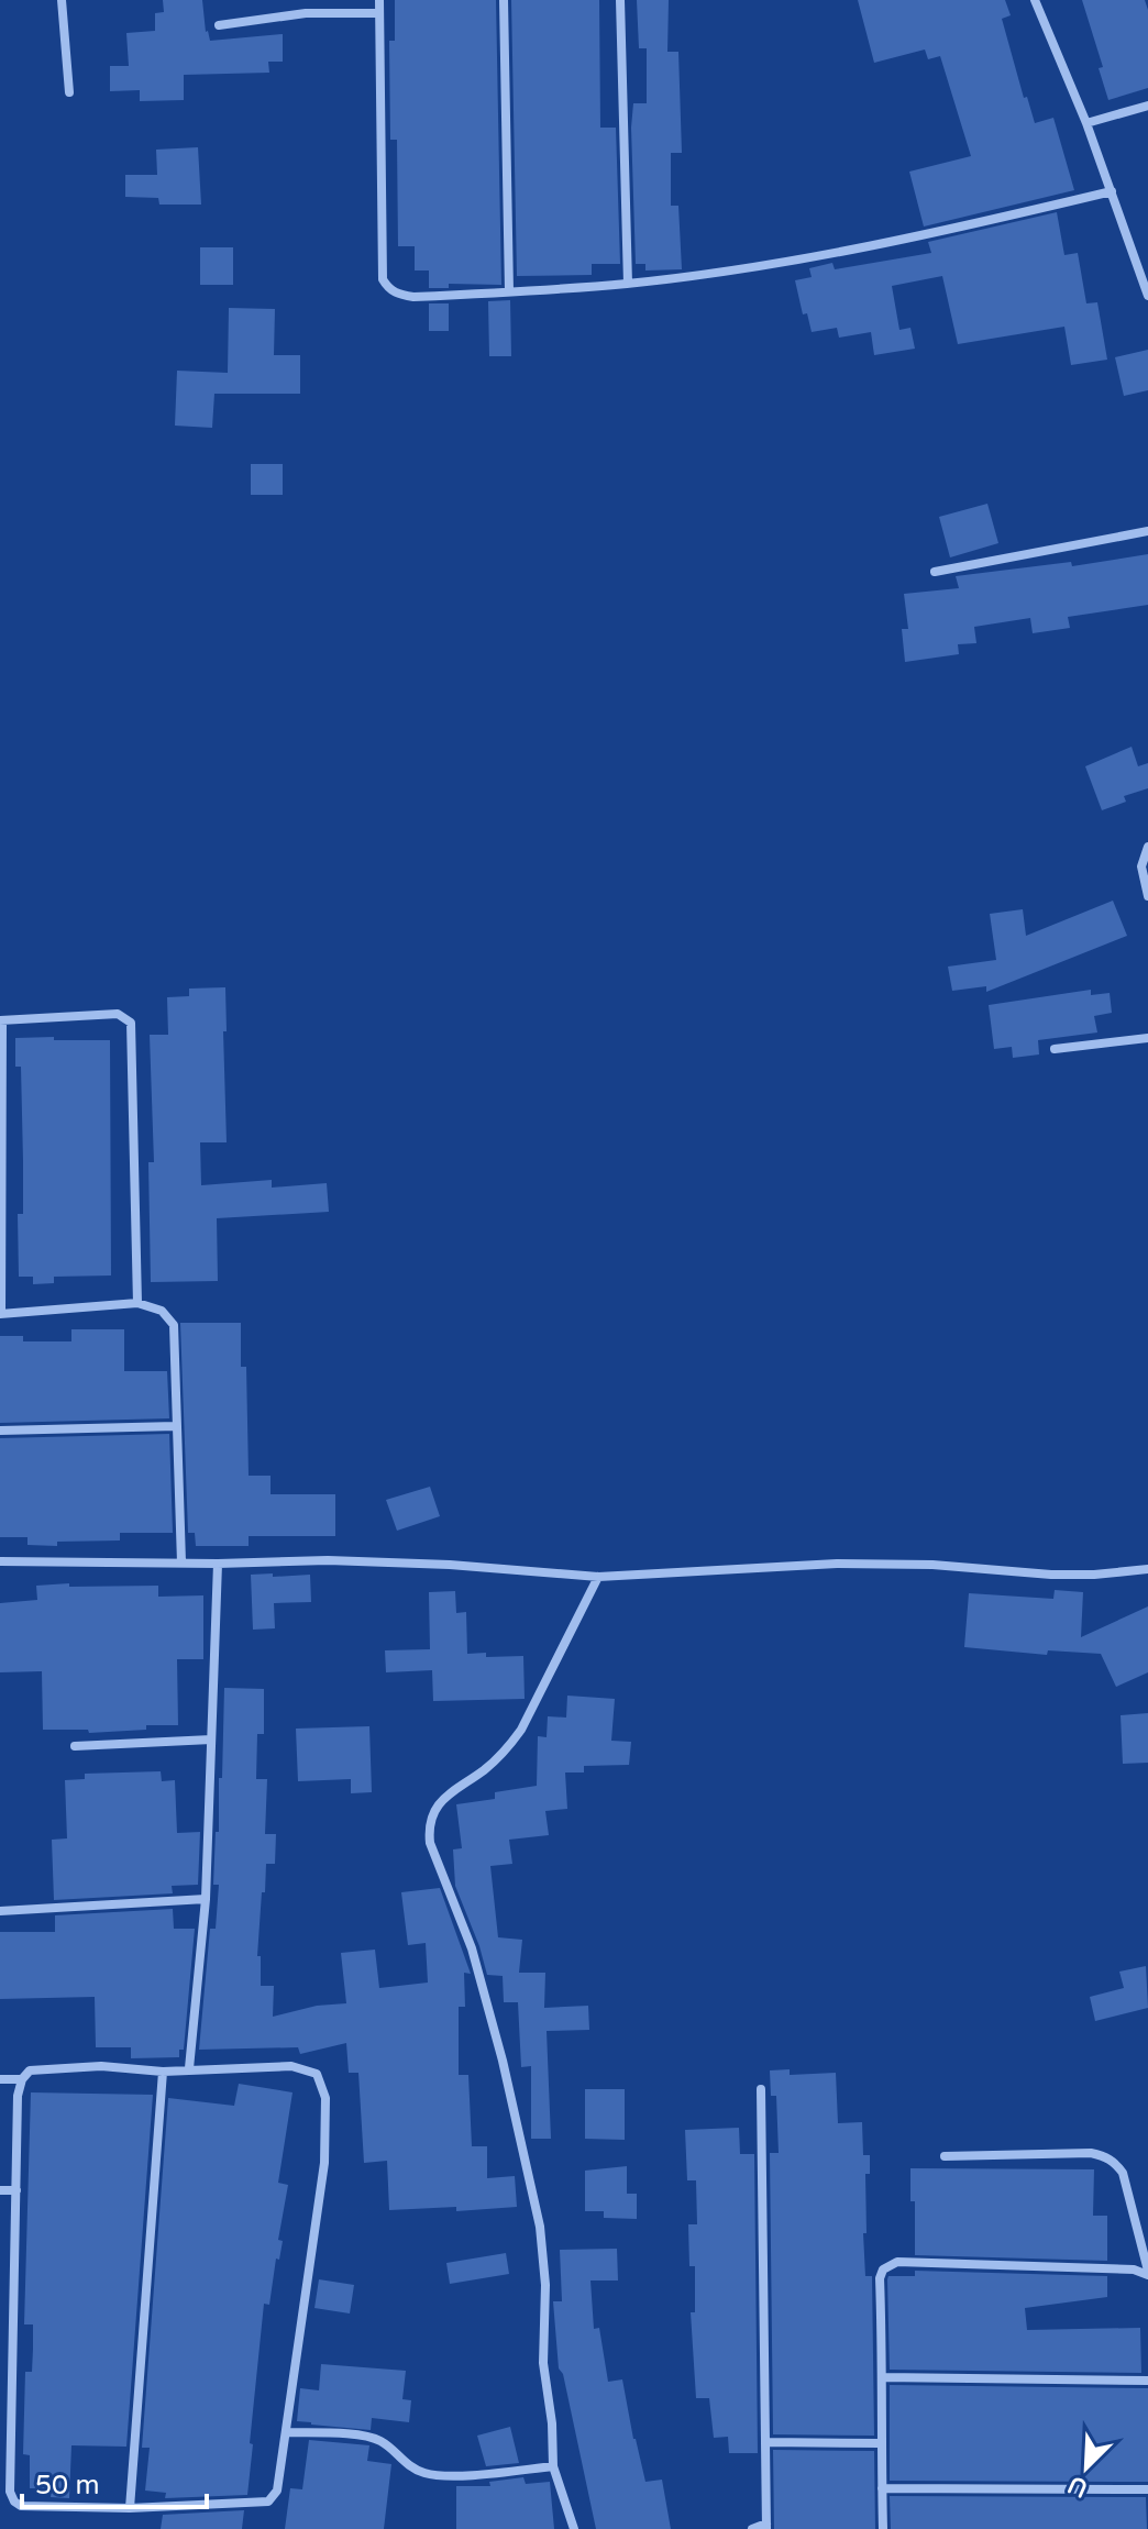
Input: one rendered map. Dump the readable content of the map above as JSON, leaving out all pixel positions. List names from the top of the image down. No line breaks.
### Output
{"scale_bar":"50 m","north":"bottom left"}
